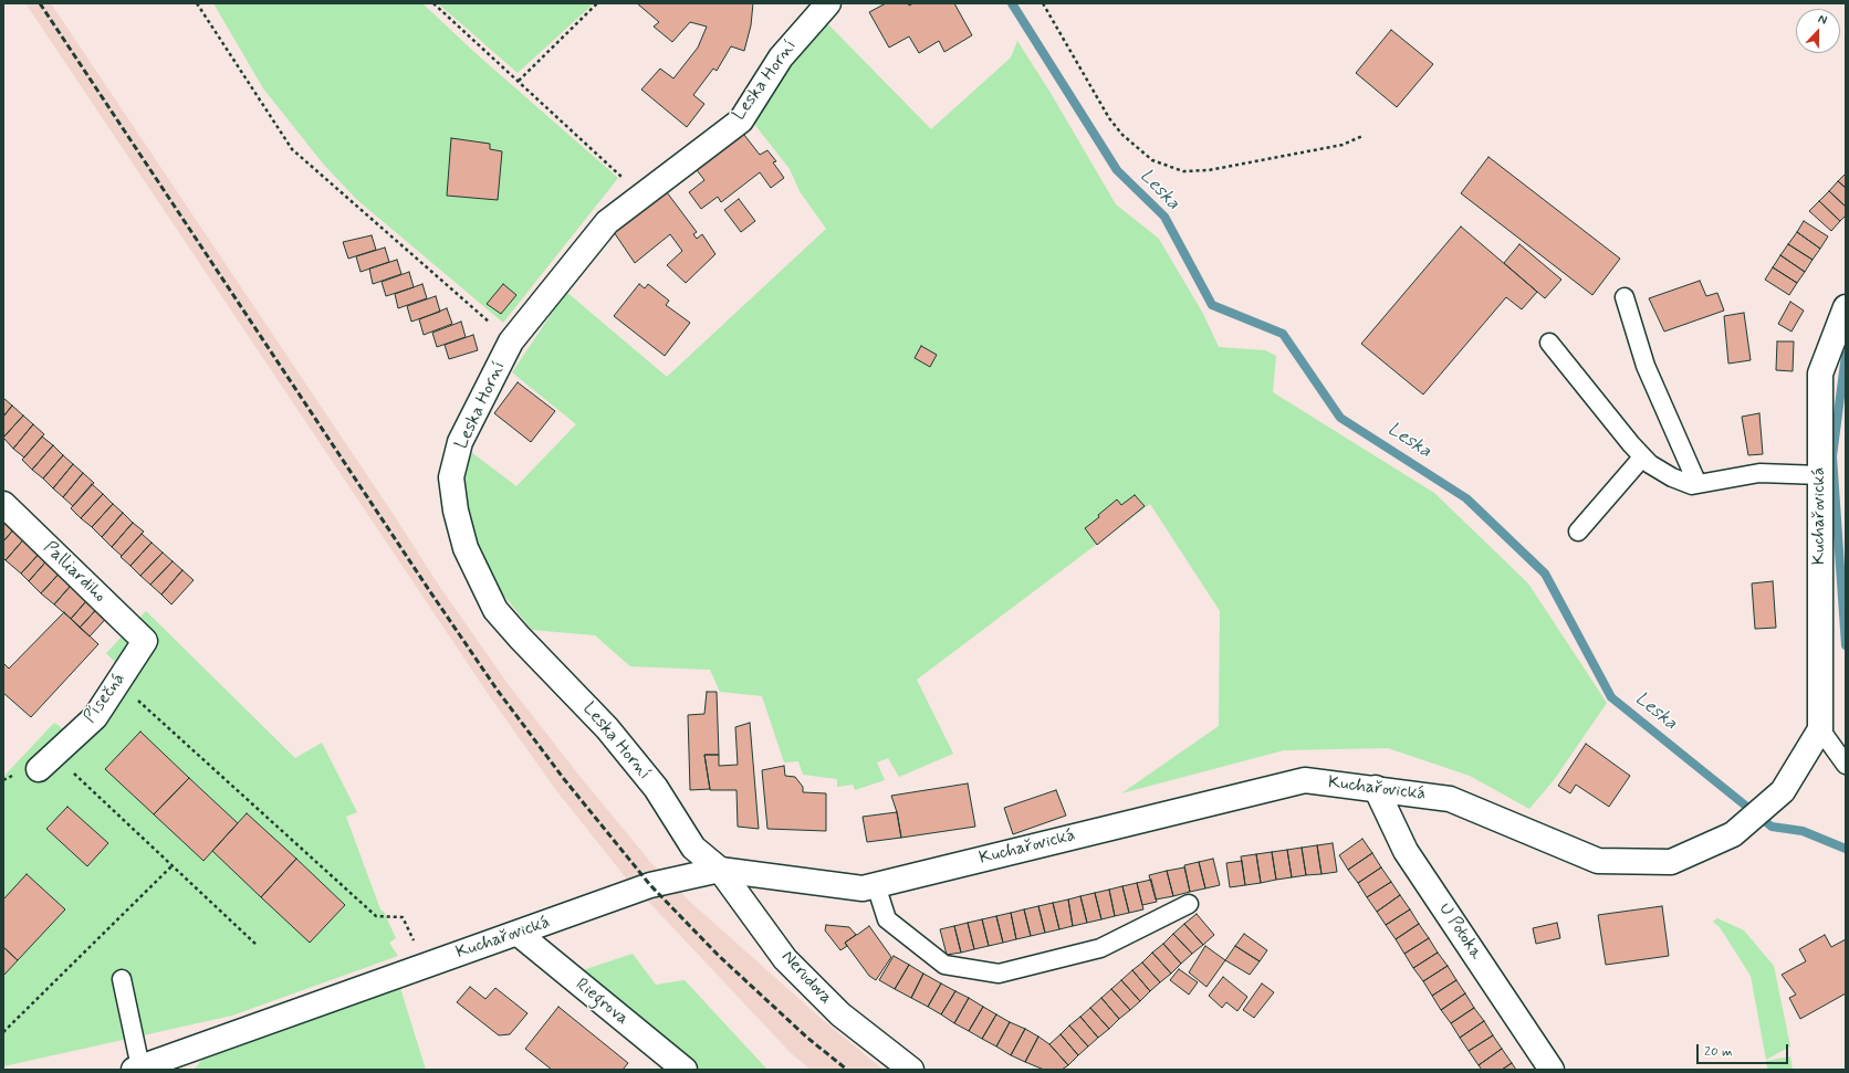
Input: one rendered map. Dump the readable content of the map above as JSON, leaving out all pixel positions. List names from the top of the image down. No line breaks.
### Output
{"streets":{"street":["Leska Horní","Kuchařovická","Palliardiho","Písečná","U Potoka","Nerudova","Riegrova"]},"crossings":[["Leska Horní","Kuchařovická"],["Leska Horní","Nerudova"],["Kuchařovická","U Potoka"],["Kuchařovická","Nerudova"],["Kuchařovická","Riegrova"],["Palliardiho","Písečná"]],"water":["Leska"],"scale_bar":"20 m","north":"top"}
